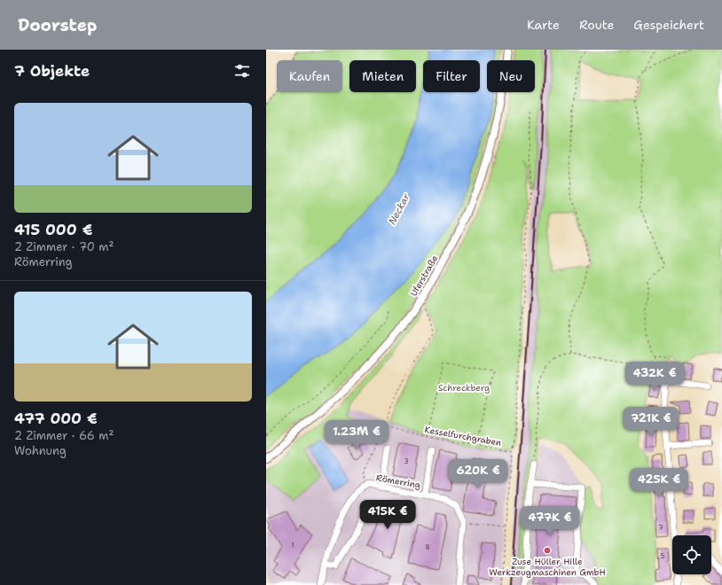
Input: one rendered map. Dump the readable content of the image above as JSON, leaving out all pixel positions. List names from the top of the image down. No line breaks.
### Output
{"streets":{"main road":["Uferstraße"],"street":["Römerring"],"path":["Kesselfurchgraben"]},"water":["Neckar"],"parks":["Schreckberg"],"places":["Zuse Hüller Hille Werkzeugmaschinen GmbH"],"house_numbers":["3","7","1","8","5"],"page":{"header":"Doorstep","nav":["Karte","Route","Gespeichert"],"heading":"7 Objekte","chip":["Kaufen","Mieten","Filter","Neu"],"list":[{"name":"415 000 €","note":"2 Zimmer · 70 m² · Römerring"},{"name":"477 000 €","note":"2 Zimmer · 66 m² · Wohnung"}],"price":["432K €","721K €","1.23M €","620K €","425K €","415K €","477K €"]}}
